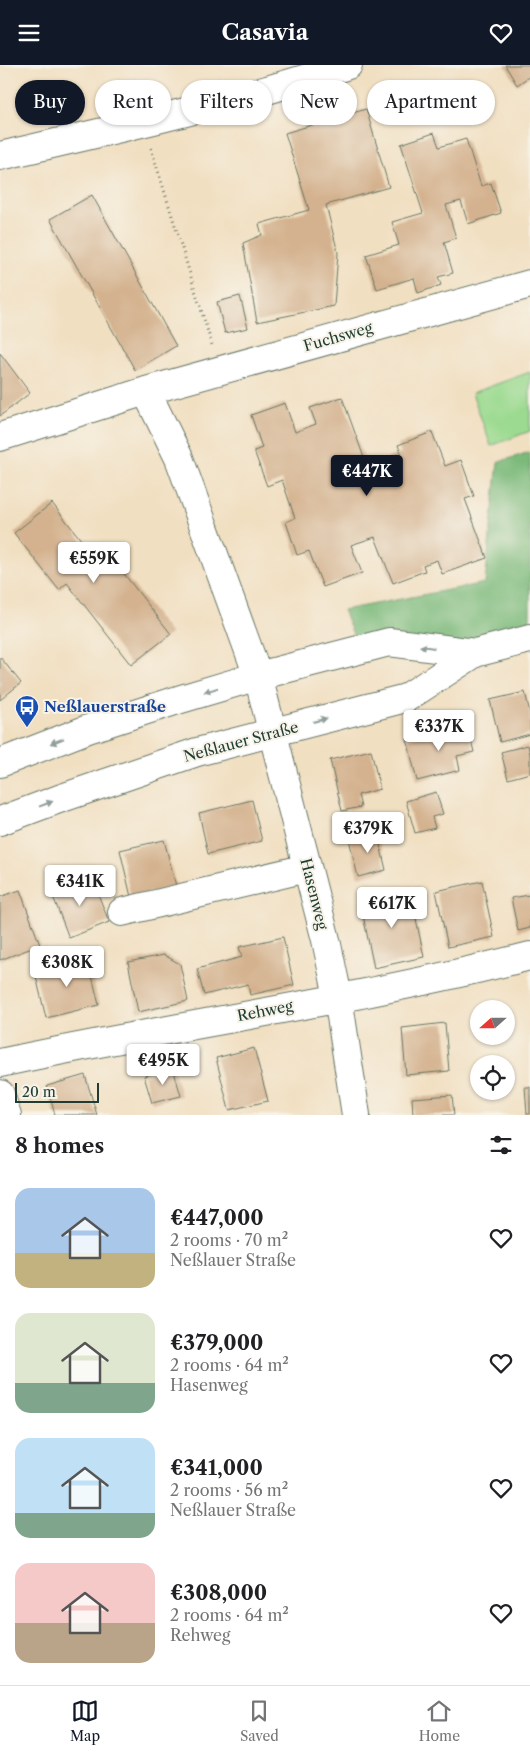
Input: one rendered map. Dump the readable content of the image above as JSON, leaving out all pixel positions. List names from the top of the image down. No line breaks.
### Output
{"streets":{"street":["Fuchsweg","Neßlauer Straße","Hasenweg","Rehweg"]},"crossings":[["Neßlauer Straße","Hasenweg"],["Hasenweg","Rehweg"]],"places":{"bus stop":["Neßlauerstraße"]},"scale_bar":"20 m","north":"left","page":{"header":"Casavia","chip":["Buy","Rent","Filters","New","Apartment"],"price":["€447K","€559K","€337K","€379K","€341K","€617K","€308K","€495K"],"scale":"20 m","heading":"8 homes","list":[{"name":"€447,000","note":"2 rooms · 70 m² · Neßlauer Straße"},{"name":"€379,000","note":"2 rooms · 64 m² · Hasenweg"},{"name":"€341,000","note":"2 rooms · 56 m² · Neßlauer Straße"},{"name":"€308,000","note":"2 rooms · 64 m² · Rehweg"}],"tabs":["Map","Saved","Home"]}}
